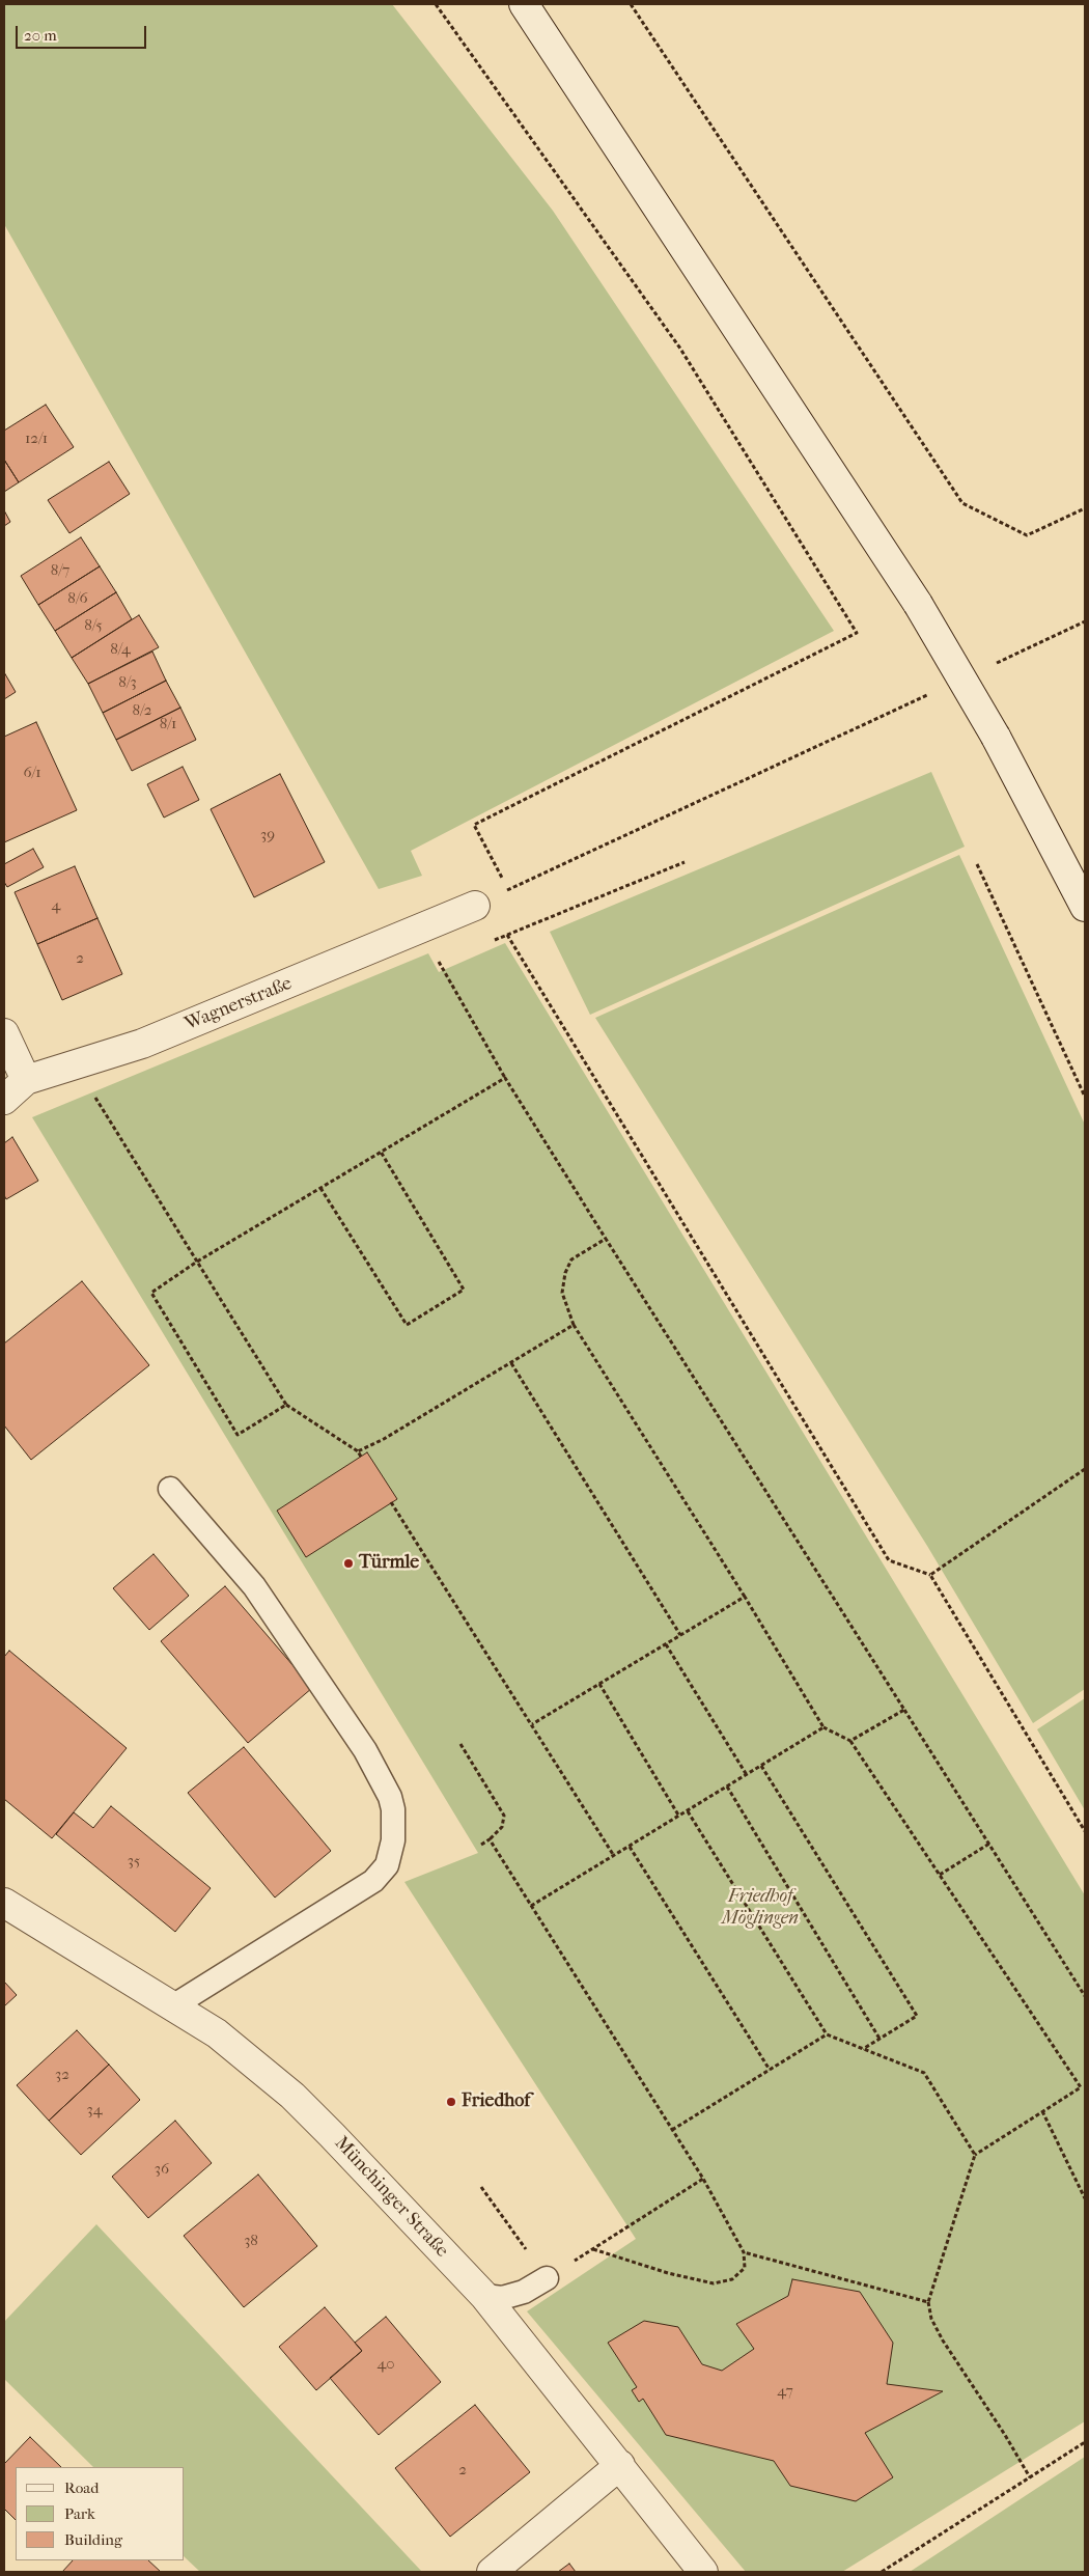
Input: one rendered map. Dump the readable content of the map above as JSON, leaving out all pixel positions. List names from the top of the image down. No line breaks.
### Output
{"streets":{"street":["Wagnerstraße","Münchinger Straße"]},"parks":["Friedhof Möglingen"],"places":["Türmle","Friedhof"],"house_numbers":["12/1","8/7","8/6","8/5","8/4","8/3","8/2","8/1","6/1","39","4","2","35","32","34","36","38","40","47","2"],"legend":["Road","Park","Building"],"scale_bar":"20 m"}
